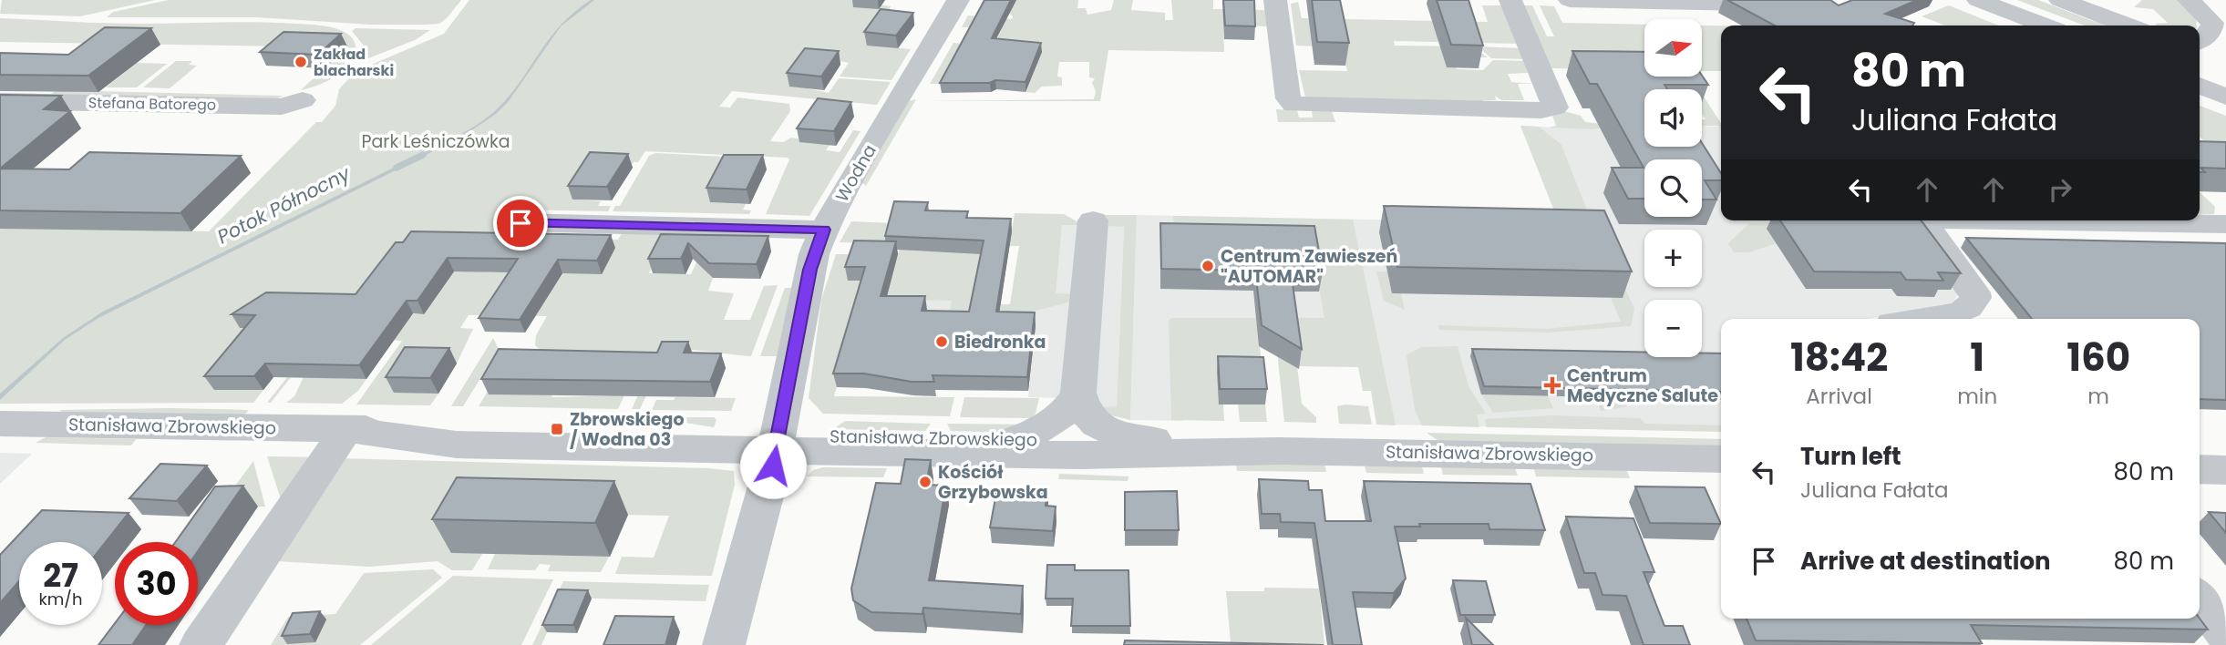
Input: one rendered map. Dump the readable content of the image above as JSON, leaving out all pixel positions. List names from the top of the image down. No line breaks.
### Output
{"streets":{"street":["Stefana Batorego","Wodna","Stanisława Zbrowskiego"]},"crossings":[["Wodna","Stanisława Zbrowskiego"]],"water":["Potok Północny"],"parks":["Park Leśniczówka"],"places":{"other":["Zakład blacharski","Centrum Zawieszeń \"AUTOMAR\"","Biedronka","Kościół Grzybowska"],"health":["Centrum Medyczne Salute"],"transit":["Zbrowskiego / Wodna 03"]},"north":"right","page":{"map_buttons":["+","−"],"turn":["80 m","Juliana Fałata"],"eta":["18:42","Arrival","1","min","160","m"],"list":[{"name":"Turn left","note":"Juliana Fałata","value":"80 m"},{"name":"Arrive at destination","value":"80 m"}],"speed":"27 km/h","limit":"30"}}
